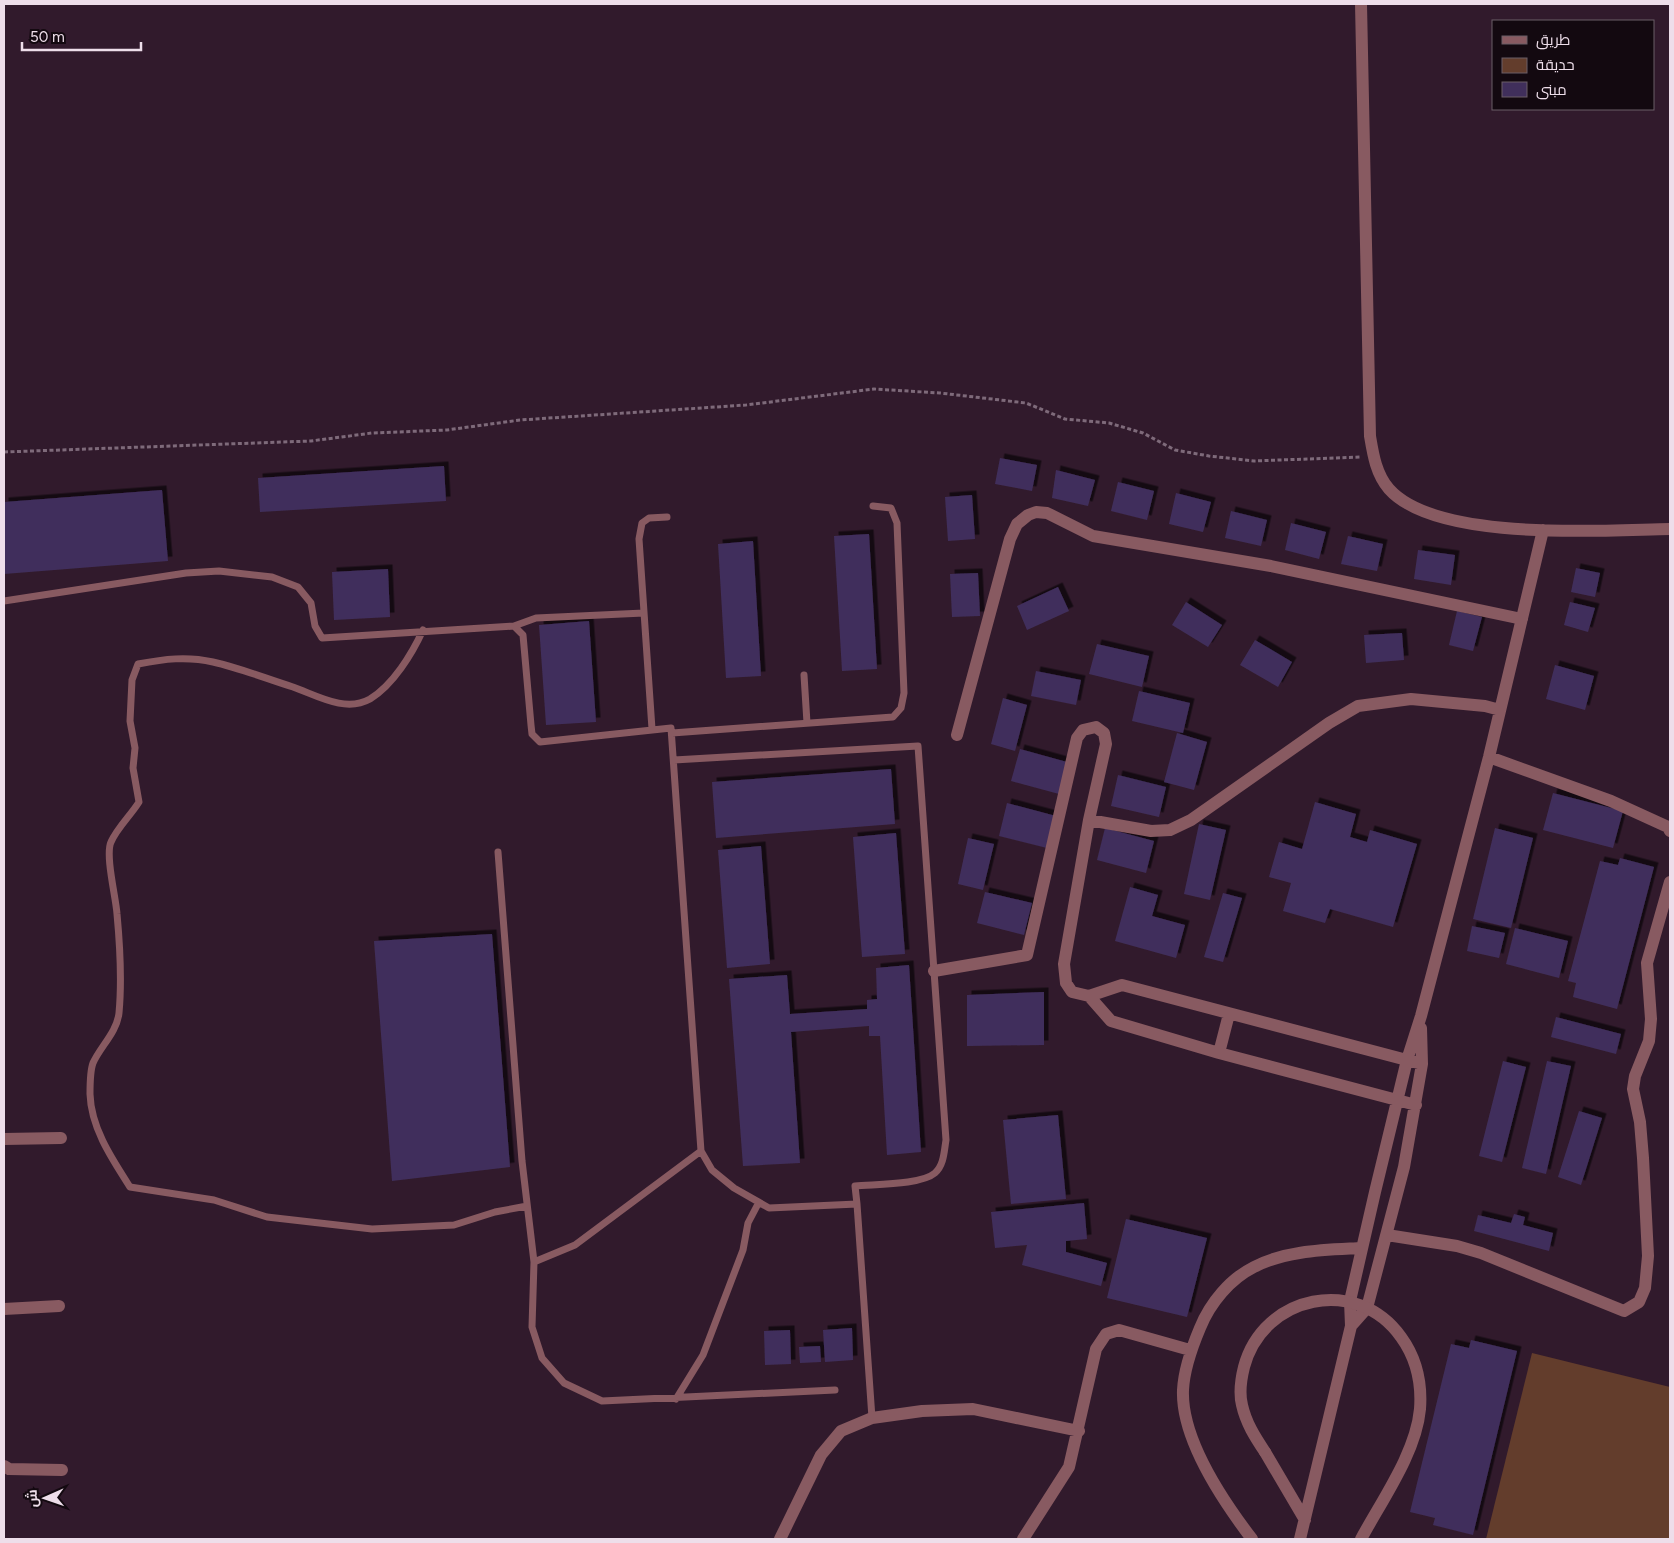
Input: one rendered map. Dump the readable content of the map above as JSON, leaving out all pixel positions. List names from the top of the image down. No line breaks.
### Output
{"legend":["طريق","حديقة","مبنى"],"scale_bar":"50 m","north":"left"}
